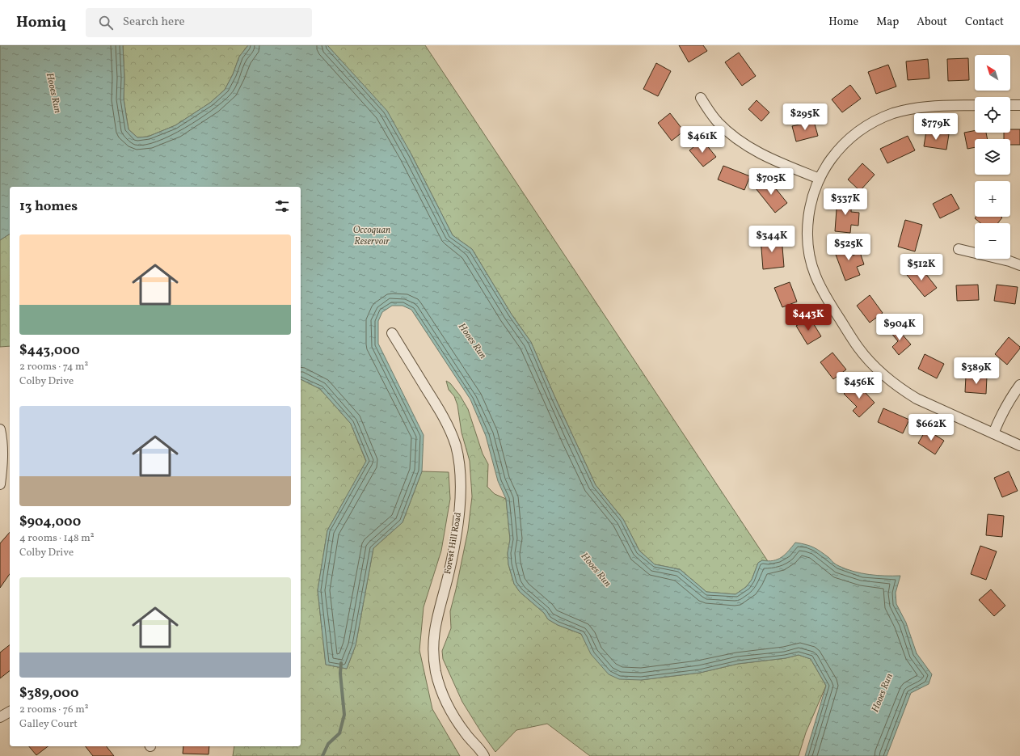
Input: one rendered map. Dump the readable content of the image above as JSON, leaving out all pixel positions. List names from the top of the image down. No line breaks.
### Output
{"streets":{"street":["Forest Hill Road"]},"water":["Hooes Run","Occoquan Reservoir"],"north":"top left","page":{"header":"Homiq","search":"Search here","nav":["Home","Map","About","Contact"],"map_buttons":["+","−"],"price":["$295K","$779K","$461K","$705K","$337K","$344K","$525K","$512K","$443K","$904K","$389K","$456K","$662K"],"heading":"13 homes","list":[{"name":"$443,000","note":"2 rooms · 74 m² · Colby Drive"},{"name":"$904,000","note":"4 rooms · 148 m² · Colby Drive"},{"name":"$389,000","note":"2 rooms · 76 m² · Galley Court"}]}}
